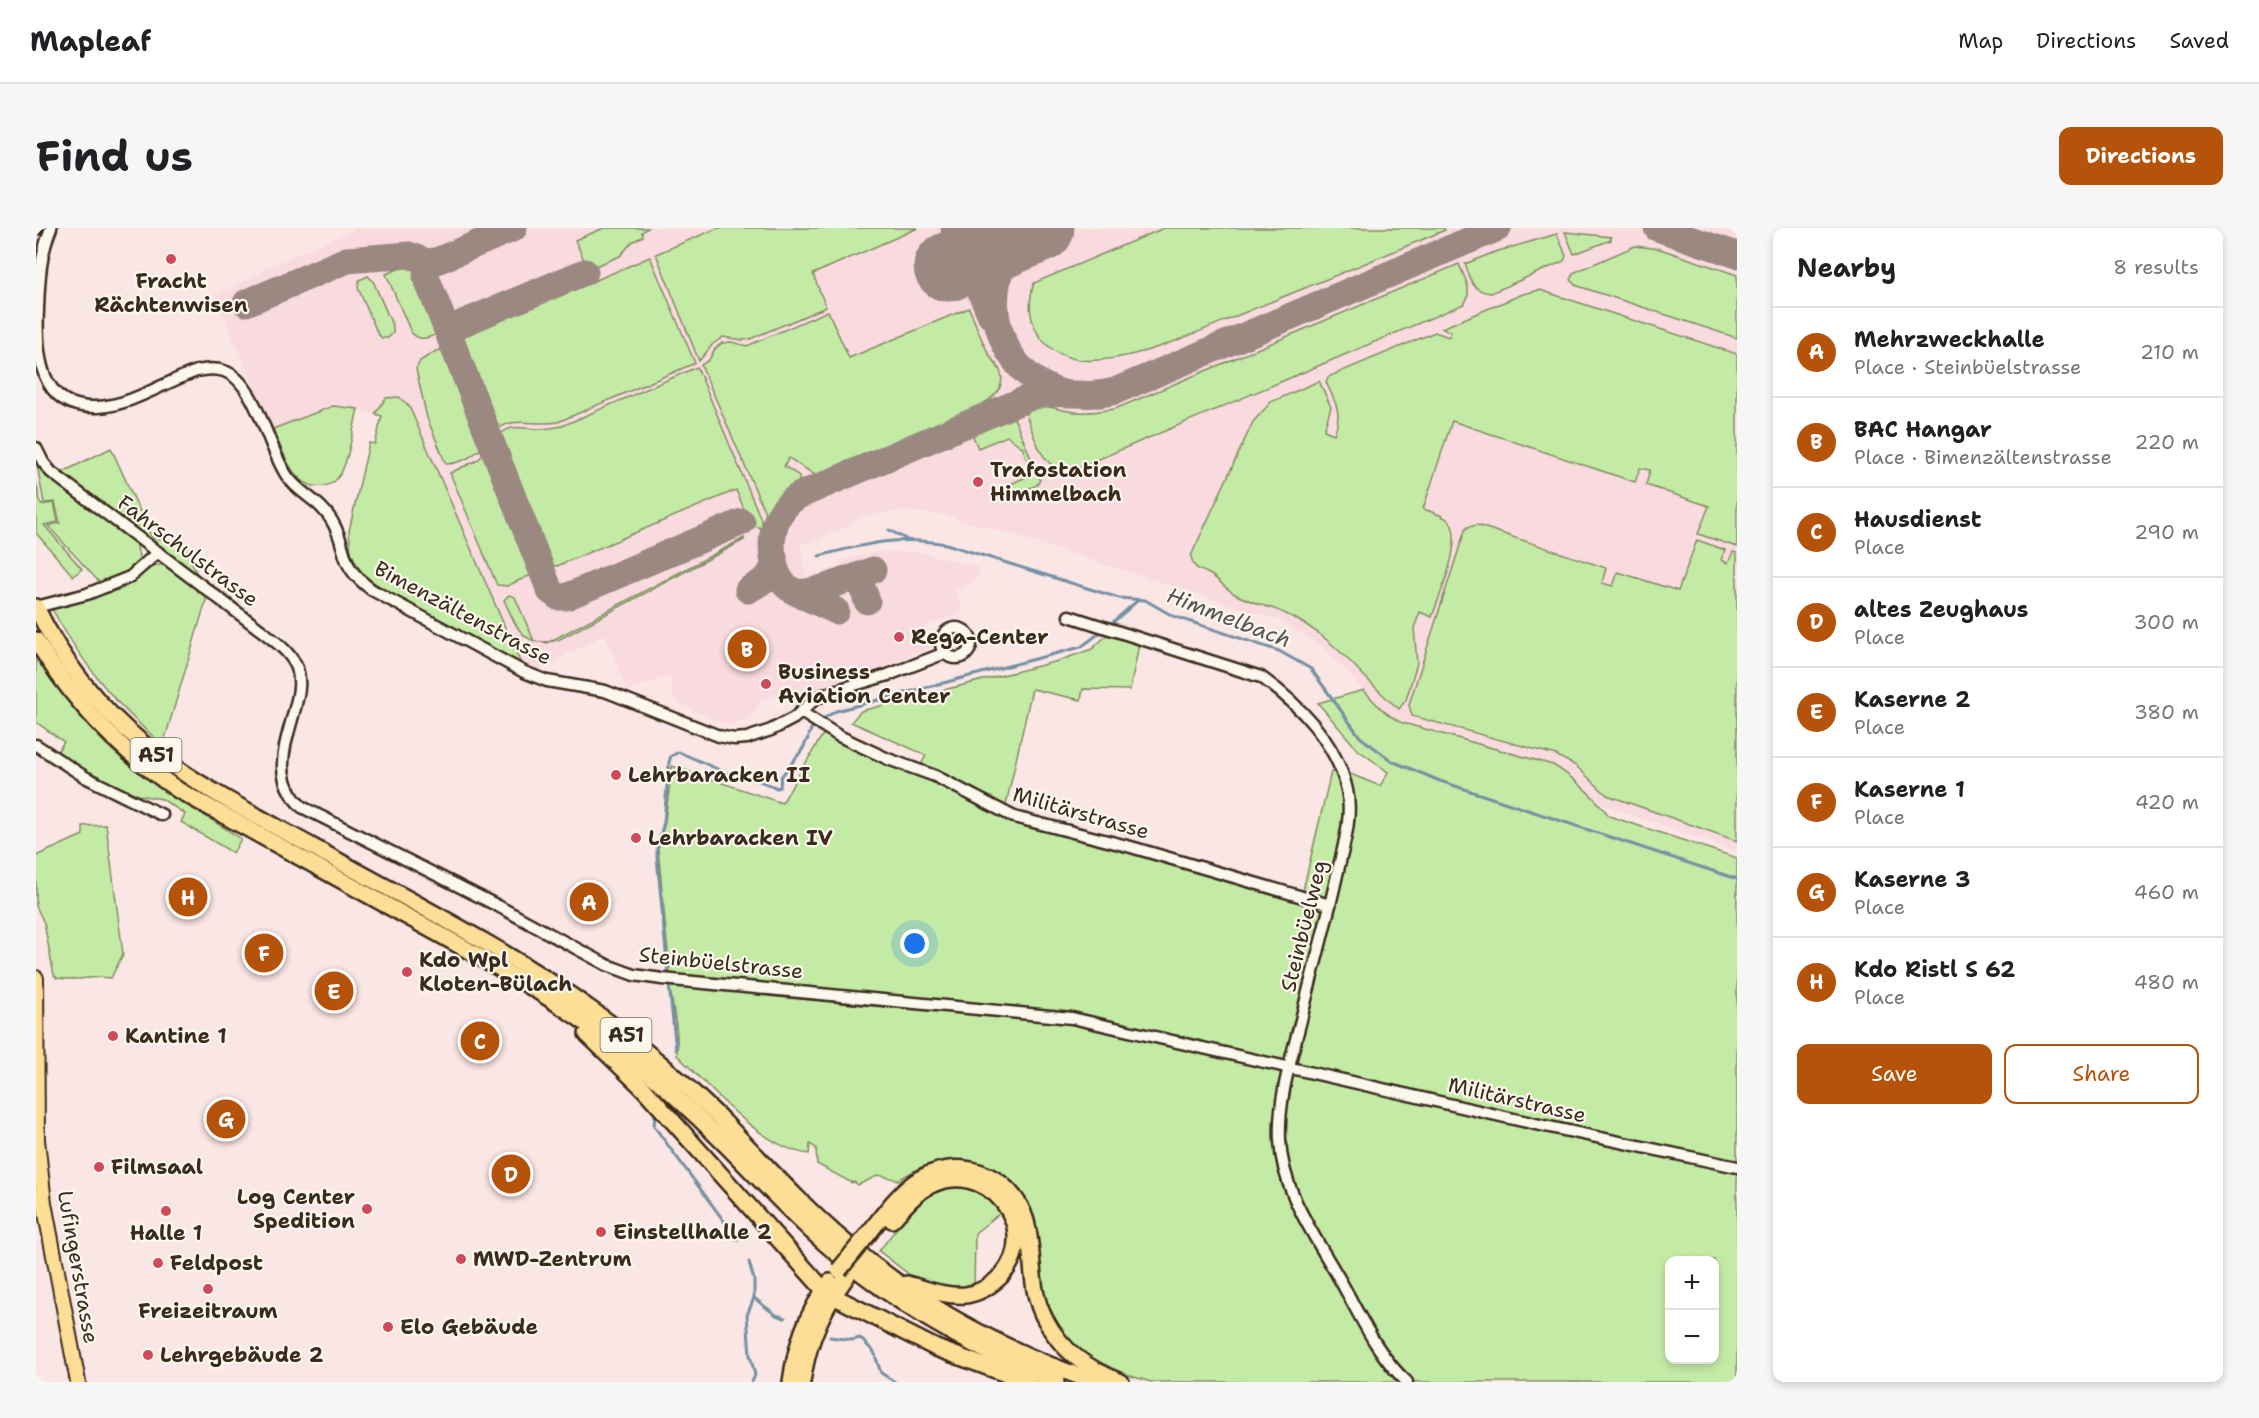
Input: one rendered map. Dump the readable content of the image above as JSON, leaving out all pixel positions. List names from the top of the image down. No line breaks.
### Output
{"streets":{"highway":["A51"],"main road":["Lufingerstrasse"],"street":["Fahrschulstrasse","Bimenzältenstrasse","Militärstrasse","Steinbüelweg","Steinbüelstrasse"]},"crossings":[["Fahrschulstrasse","Steinbüelstrasse"],["Bimenzältenstrasse","Militärstrasse"],["Militärstrasse","Steinbüelweg"],["Militärstrasse","Steinbüelstrasse"],["Steinbüelweg","Steinbüelstrasse"]],"water":["Himmelbach"],"places":["Fracht Rächtenwisen","Trafostation Himmelbach","Rega-Center","Business Aviation Center","Lehrbaracken II","Lehrbaracken IV","Kdo Wpl Kloten-Bülach","Kantine 1","Filmsaal","Log Center Spedition","Halle 1","Einstellhalle 2","MWD-Zentrum","Feldpost","Freizeitraum","Elo Gebäude","Lehrgebäude 2"],"page":{"header":"Mapleaf","nav":["Map","Directions","Saved"],"buttons":["Directions",["Save","Share"]],"title":"Find us","heading":["Nearby","8 results"],"list":[{"mark":"A","name":"Mehrzweckhalle","note":"Place · Steinbüelstrasse","value":"210 m"},{"mark":"B","name":"BAC Hangar","note":"Place · Bimenzältenstrasse","value":"220 m"},{"mark":"C","name":"Hausdienst","note":"Place","value":"290 m"},{"mark":"D","name":"altes Zeughaus","note":"Place","value":"300 m"},{"mark":"E","name":"Kaserne 2","note":"Place","value":"380 m"},{"mark":"F","name":"Kaserne 1","note":"Place","value":"420 m"},{"mark":"G","name":"Kaserne 3","note":"Place","value":"460 m"},{"mark":"H","name":"Kdo Ristl S 62","note":"Place","value":"480 m"}],"pins":["B","H","A","F","E","C","G","D"],"map_buttons":["+","−"]}}
